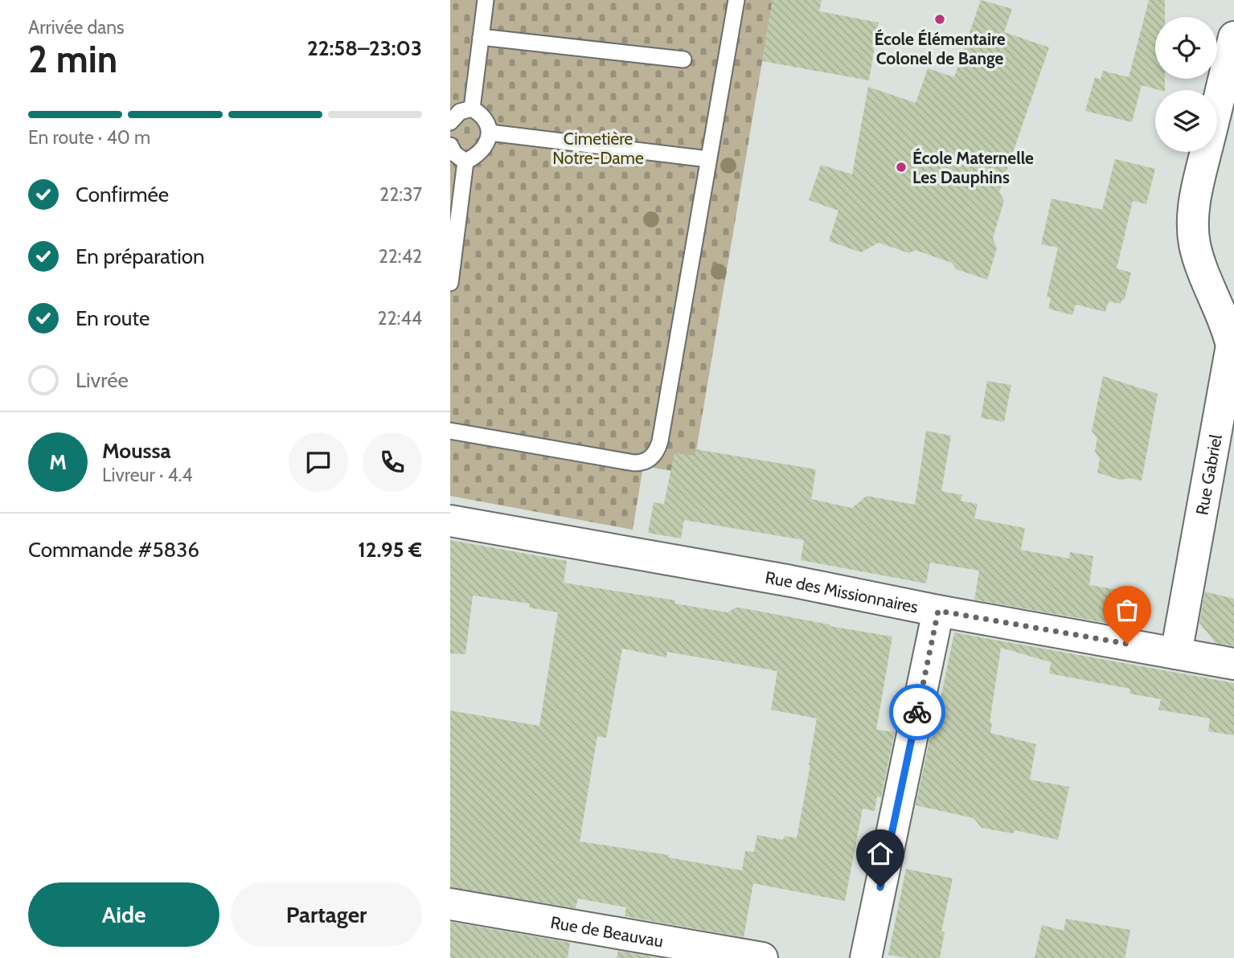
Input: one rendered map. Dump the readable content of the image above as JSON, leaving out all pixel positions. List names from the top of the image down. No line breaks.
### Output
{"streets":{"street":["Rue Gabriel","Rue des Missionnaires","Rue de Beauvau"]},"crossings":[["Rue Gabriel","Rue des Missionnaires"]],"parks":["Cimetière Notre-Dame"],"places":["École Élémentaire Colonel de Bange","École Maternelle Les Dauphins"],"page":{"heading":["2 min","Arrivée dans","22:58–23:03"],"panel":["Moussa","Livreur · 4.4","Commande #5836","12.95 €"],"bar":"En route · 40 m","list":[["Confirmée","22:37"],["En préparation","22:42"],["En route","22:44"],"Livrée"],"round":"M","buttons":["Aide","Partager"]}}
